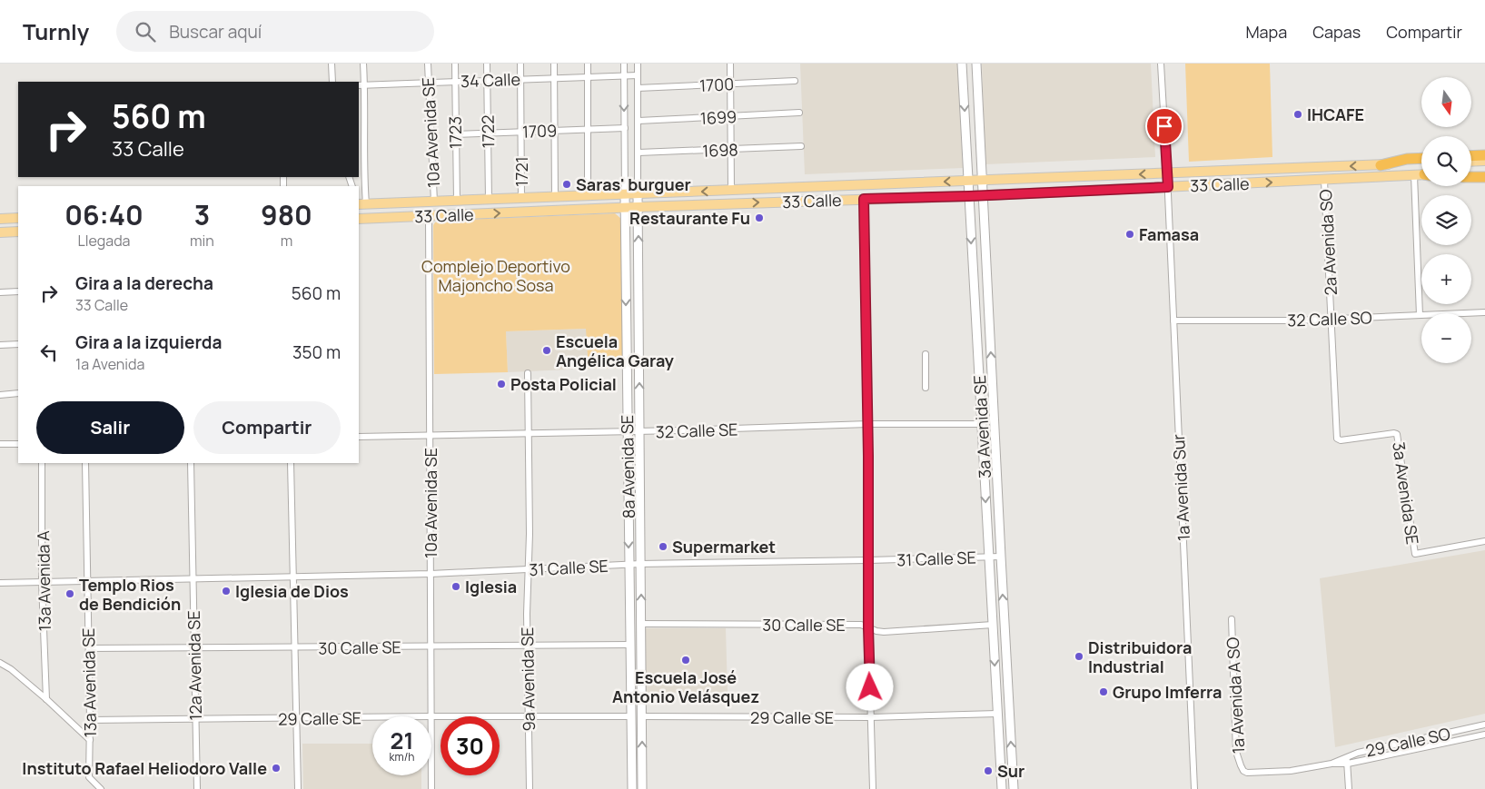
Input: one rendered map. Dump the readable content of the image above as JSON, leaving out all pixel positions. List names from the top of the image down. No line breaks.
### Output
{"streets":{"main road":["33 Calle"],"street":["34 Calle","1700","1699","1709","1722","10a Avenida SE","1723","1698","1721","2a Avenida SO","32 Calle SO","3a Avenida SE","32 Calle SE","8a Avenida SE","1a Avenida Sur","31 Calle SE","13a Avenida A","30 Calle SE","12a Avenida SE","9a Avenida SE","13a Avenida SE","1a Avenida A SO","29 Calle SE","29 Calle SO"]},"crossings":[["34 Calle","1722"],["34 Calle","10a Avenida SE"],["34 Calle","1723"],["34 Calle","1721"],["34 Calle","8a Avenida SE"],["1700","8a Avenida SE"],["1699","8a Avenida SE"],["1709","1722"],["1709","1723"],["1709","1721"],["1709","8a Avenida SE"],["1722","33 Calle"],["10a Avenida SE","33 Calle"],["10a Avenida SE","32 Calle SE"],["10a Avenida SE","31 Calle SE"],["10a Avenida SE","30 Calle SE"],["10a Avenida SE","29 Calle SE"],["1723","33 Calle"],["1698","8a Avenida SE"],["1721","33 Calle"],["33 Calle","2a Avenida SO"],["33 Calle","3a Avenida SE"],["33 Calle","8a Avenida SE"],["33 Calle","1a Avenida Sur"],["2a Avenida SO","32 Calle SO"],["2a Avenida SO","3a Avenida SE"],["32 Calle SO","1a Avenida Sur"],["3a Avenida SE","32 Calle SE"],["3a Avenida SE","31 Calle SE"],["3a Avenida SE","30 Calle SE"],["3a Avenida SE","29 Calle SE"],["32 Calle SE","8a Avenida SE"],["32 Calle SE","9a Avenida SE"],["8a Avenida SE","31 Calle SE"],["8a Avenida SE","30 Calle SE"],["8a Avenida SE","29 Calle SE"],["31 Calle SE","13a Avenida A"],["31 Calle SE","12a Avenida SE"],["31 Calle SE","9a Avenida SE"],["31 Calle SE","13a Avenida SE"],["30 Calle SE","12a Avenida SE"],["30 Calle SE","9a Avenida SE"],["30 Calle SE","13a Avenida SE"],["12a Avenida SE","29 Calle SE"],["9a Avenida SE","29 Calle SE"],["13a Avenida SE","29 Calle SE"],["1a Avenida A SO","29 Calle SO"]],"parks":["Complejo Deportivo Majoncho Sosa"],"places":["IHCAFE","Saras' burguer","Restaurante Fu","Famasa","Escuela Angélica Garay","Posta Policial","Supermarket","Iglesia","Iglesia de Dios","Templo Rios de Bendición","Distribuidora Industrial","Escuela José Antonio Velásquez","Grupo Imferra","Instituto Rafael Heliodoro Valle","Sur"],"north":"bottom","page":{"header":"Turnly","search":"Buscar aquí","nav":["Mapa","Capas","Compartir"],"map_buttons":["+","−"],"turn":["560 m","33 Calle"],"eta":["06:40","Llegada","3","min","980","m"],"list":[{"name":"Gira a la derecha","note":"33 Calle","value":"560 m"},{"name":"Gira a la izquierda","note":"1a Avenida","value":"350 m"}],"buttons":["Salir","Compartir"],"speed":"21 km/h","limit":"30"}}
